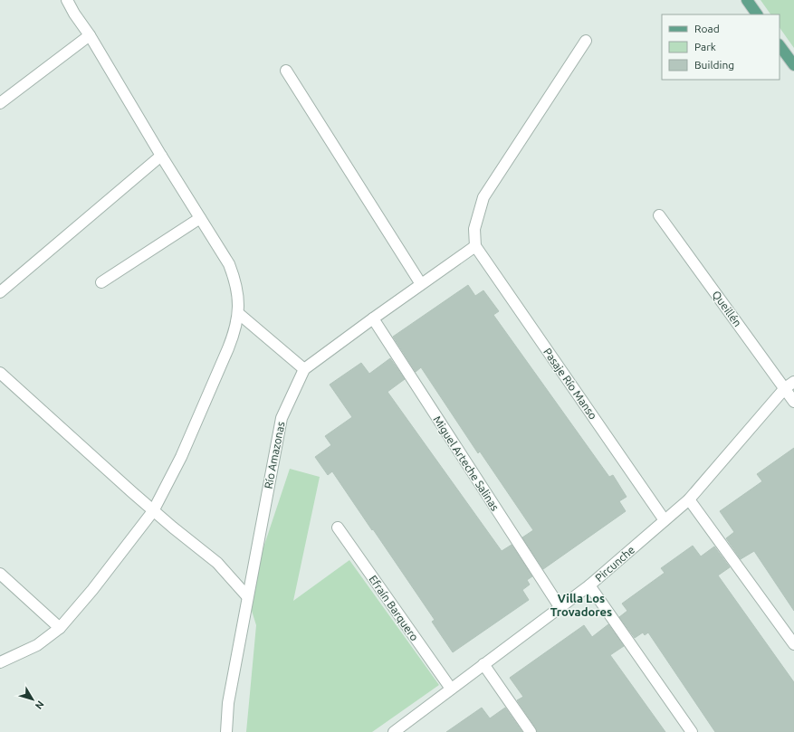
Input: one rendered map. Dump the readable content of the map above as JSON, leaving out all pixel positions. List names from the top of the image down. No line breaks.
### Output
{"streets":{"street":["Queillén","Pasaje Río Manso","Río Amazonas","Miguel Arteche Salinas","Pircunche","Efraín Barquero"]},"crossings":[["Queillén","Pircunche"],["Pasaje Río Manso","Río Amazonas"],["Pasaje Río Manso","Pircunche"],["Río Amazonas","Miguel Arteche Salinas"],["Miguel Arteche Salinas","Pircunche"],["Pircunche","Efraín Barquero"]],"districts":["Villa Los Trovadores"],"legend":["Road","Park","Building"],"north":"bottom right"}
